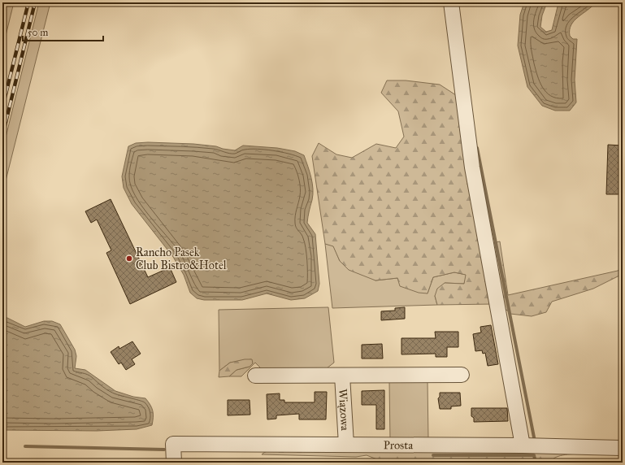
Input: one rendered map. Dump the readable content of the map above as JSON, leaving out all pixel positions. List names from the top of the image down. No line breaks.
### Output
{"streets":{"street":["Wiązowa","Prosta"]},"crossings":[["Wiązowa","Prosta"]],"places":["Rancho Pasek Club Bistro&Hotel"],"scale_bar":"50 m"}
